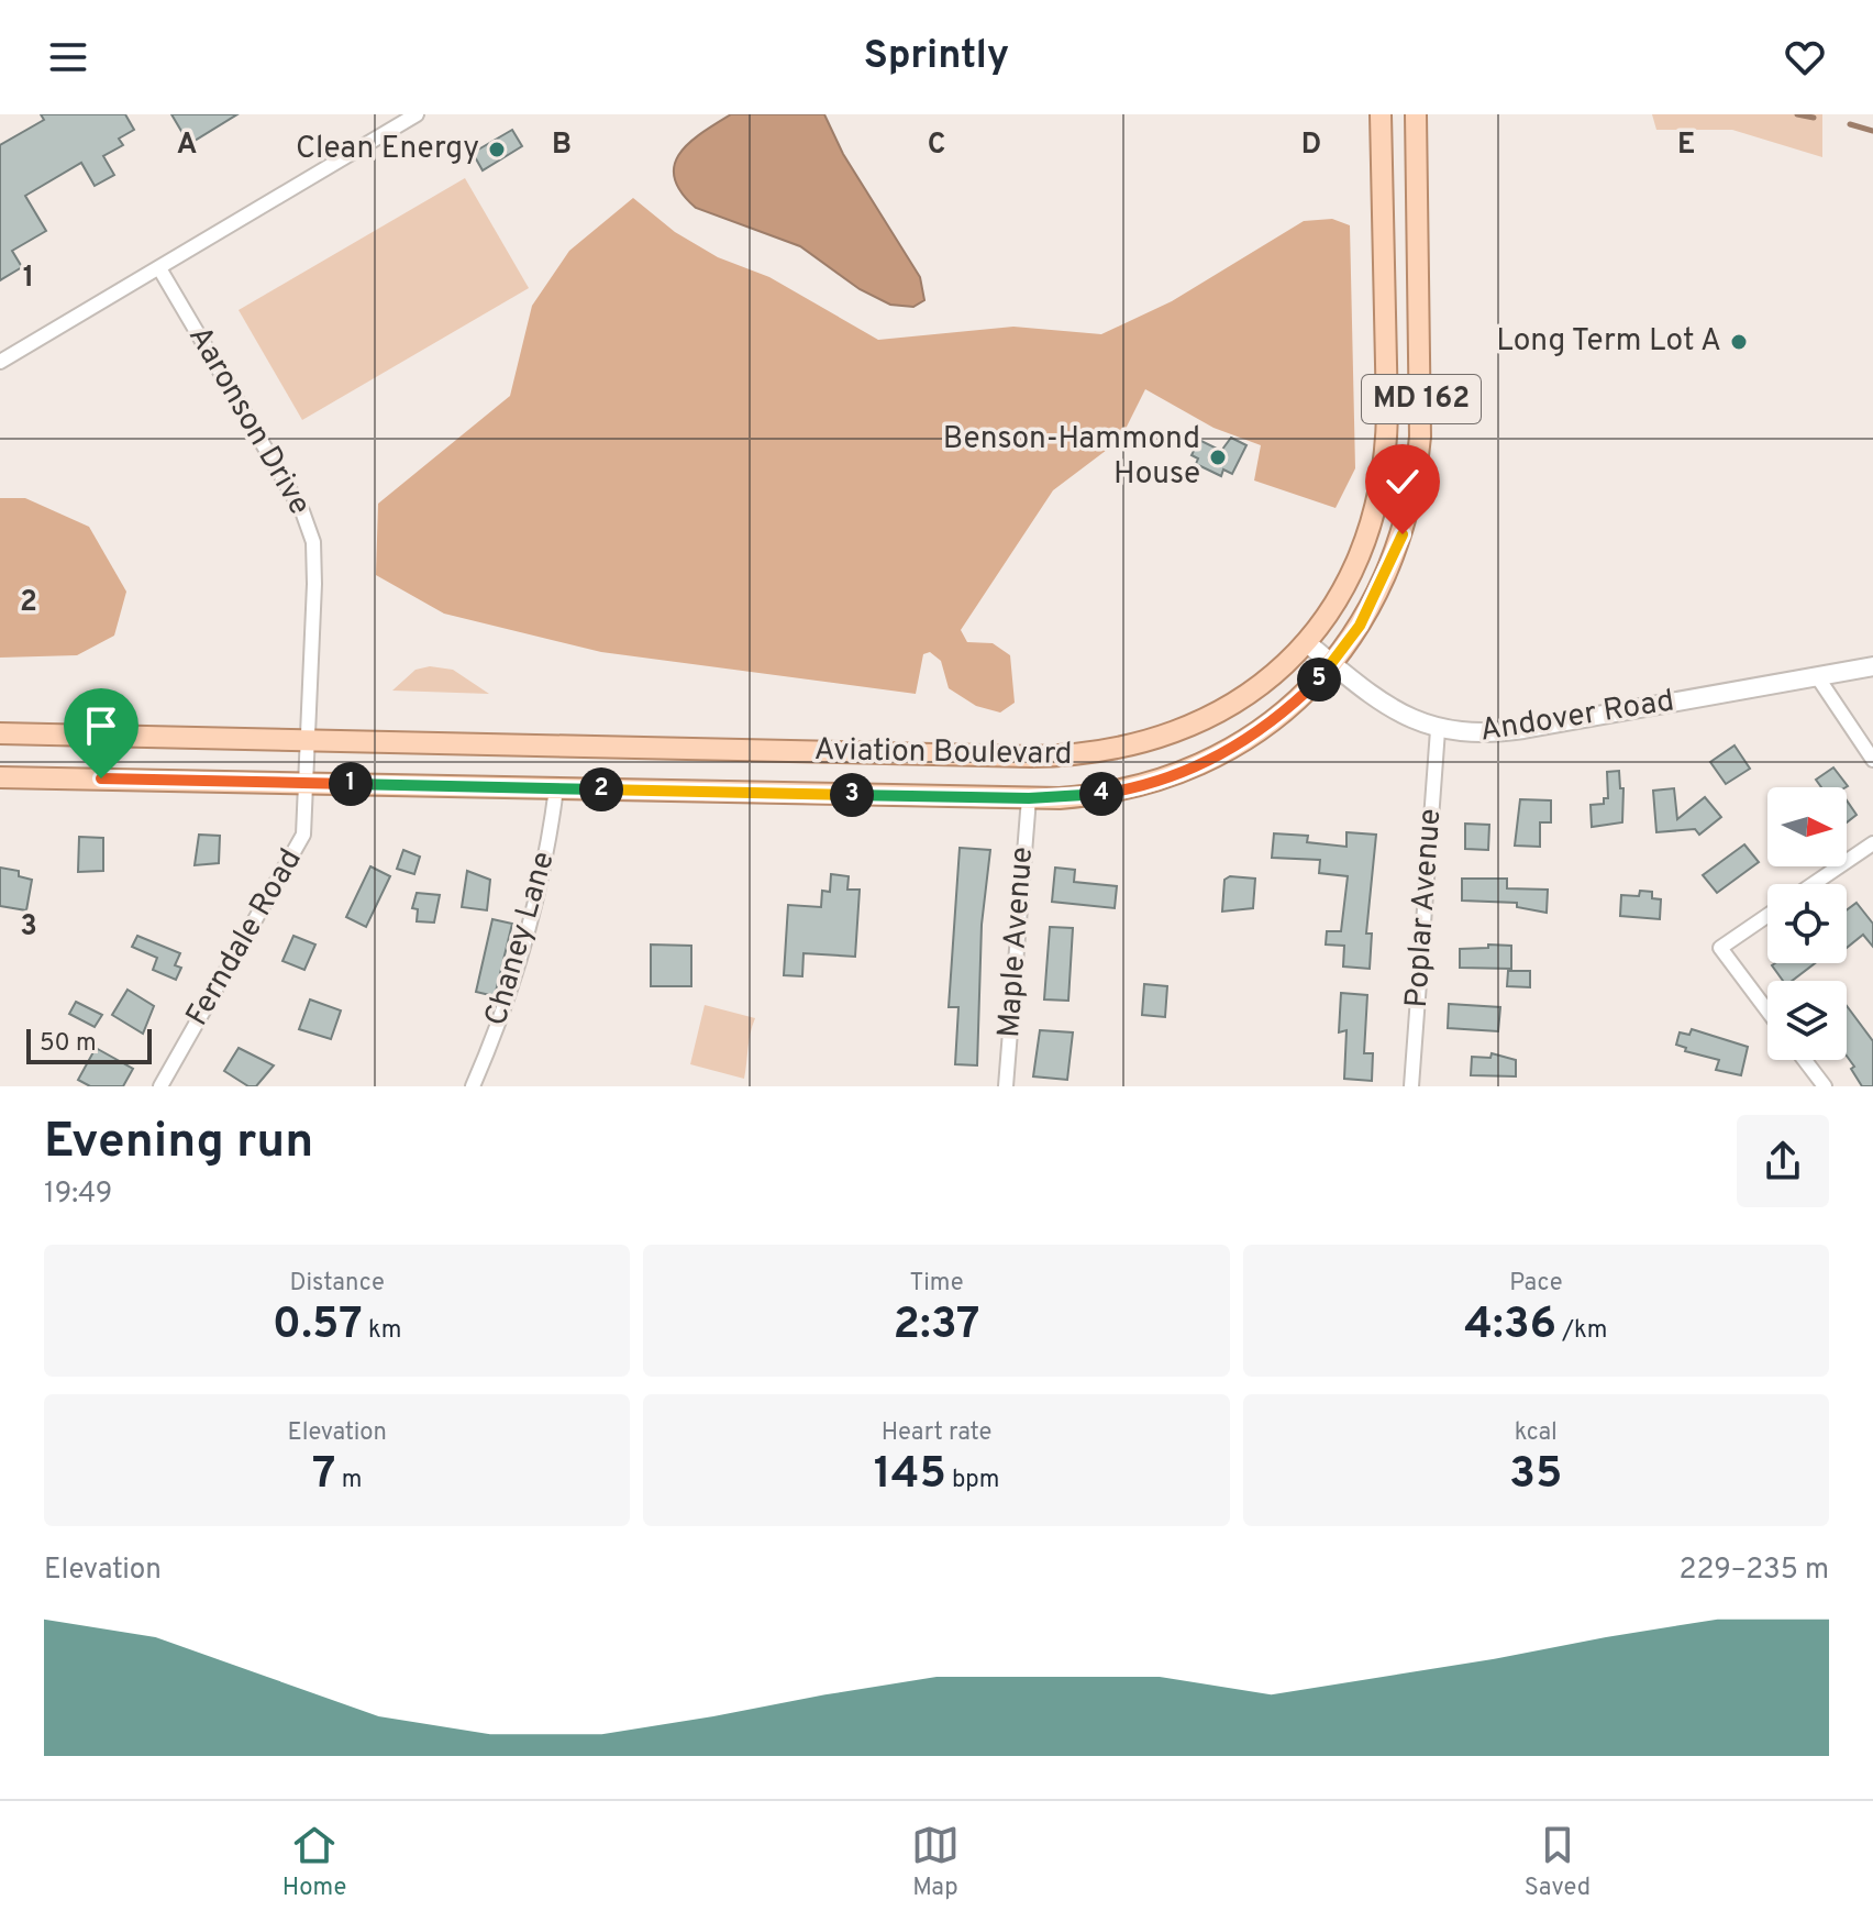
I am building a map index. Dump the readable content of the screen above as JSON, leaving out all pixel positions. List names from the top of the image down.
{
  "streets": {
    "main road": ["MD 162", "Andover Road", "Aviation Boulevard"],
    "street": [
      "Aaronson Drive",
      "Poplar Avenue",
      "Ferndale Road",
      "Chaney Lane",
      "Maple Avenue"
    ]
  },
  "crossings": [
    ["Aaronson Drive", "Aviation Boulevard"],
    ["Aaronson Drive", "Ferndale Road"],
    ["Andover Road", "Aviation Boulevard"],
    ["Andover Road", "Poplar Avenue"],
    ["Aviation Boulevard", "Ferndale Road"],
    ["Aviation Boulevard", "Chaney Lane"],
    ["Aviation Boulevard", "Maple Avenue"]
  ],
  "places": ["Clean Energy", "Long Term Lot A", "Benson-Hammond House"],
  "scale_bar": "50 m",
  "north": "right",
  "page": {
    "header": "Sprintly",
    "pins": [
      "5",
      "1",
      "2",
      "4",
      "3"
    ],
    "scale": "50 m",
    "heading": ["Evening run", "19:49"],
    "stats": [
      ["Distance", "0.57 km"],
      ["Time", "2:37"],
      ["Pace", "4:36 /km"],
      ["Elevation", "7 m"],
      ["Heart rate", "145 bpm"],
      ["kcal", "35"]
    ],
    "chart": ["Elevation", "229–235 m"],
    "tabs": ["Home", "Map", "Saved"]
  },
  "grid": {
    "columns": [
      "A",
      "B",
      "C",
      "D",
      "E"
    ],
    "rows": ["1", "2", "3"]
  }
}
